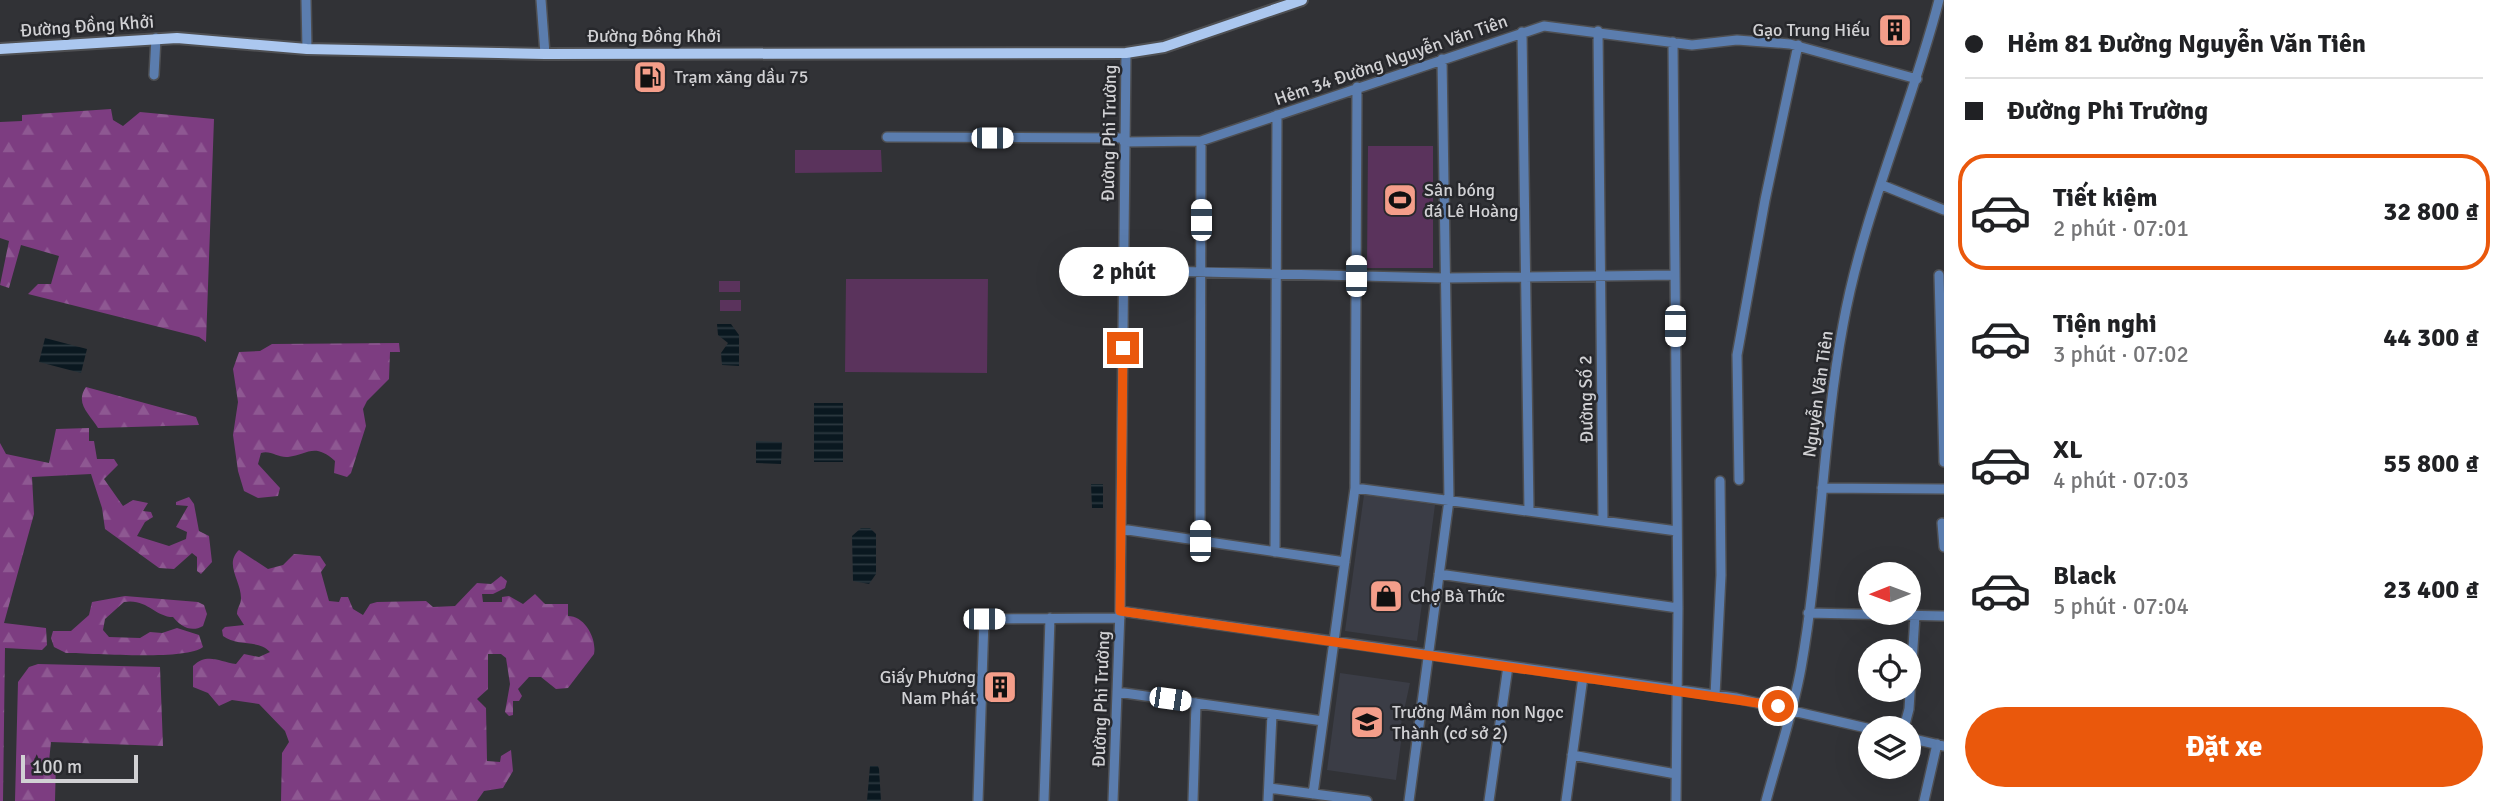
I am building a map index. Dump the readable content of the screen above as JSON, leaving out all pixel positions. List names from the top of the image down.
{
  "streets": {
    "main road": ["Đường Đồng Khởi"],
    "street": [
      "Hẻm 34 Đường Nguyễn Văn Tiên",
      "Đường Phi Trường",
      "Nguyễn Văn Tiên",
      "Đường Số 2"
    ]
  },
  "crossings": [
    ["Đường Đồng Khởi", "Đường Phi Trường"],
    ["Hẻm 34 Đường Nguyễn Văn Tiên", "Đường Phi Trường"],
    ["Hẻm 34 Đường Nguyễn Văn Tiên", "Nguyễn Văn Tiên"],
    ["Hẻm 34 Đường Nguyễn Văn Tiên", "Đường Số 2"]
  ],
  "places": {
    "building": ["Gạo Trung Hiếu", "Giấy Phương Nam Phát"],
    "fuel station": ["Trạm xăng dầu 75"],
    "sports": ["Sân bóng đá Lê Hoàng"],
    "shop": ["Chợ Bà Thức"],
    "school or university": ["Trường Mầm non Ngọc Thành (cơ sở 2)"]
  },
  "scale_bar": "100 m",
  "north": "left",
  "page": {
    "banner": ["Hẻm 81 Đường Nguyễn Văn Tiên", "Đường Phi Trường"],
    "list": [
      {
        "name": "Tiết kiệm",
        "note": "2 phút · 07:01",
        "value": "32 800 ₫"
      },
      {
        "name": "Tiện nghi",
        "note": "3 phút · 07:02",
        "value": "44 300 ₫"
      },
      {
        "name": "XL",
        "note": "4 phút · 07:03",
        "value": "55 800 ₫"
      },
      {
        "name": "Black",
        "note": "5 phút · 07:04",
        "value": "23 400 ₫"
      }
    ],
    "bubble": "2 phút",
    "buttons": "Đặt xe",
    "scale": "100 m"
  }
}
